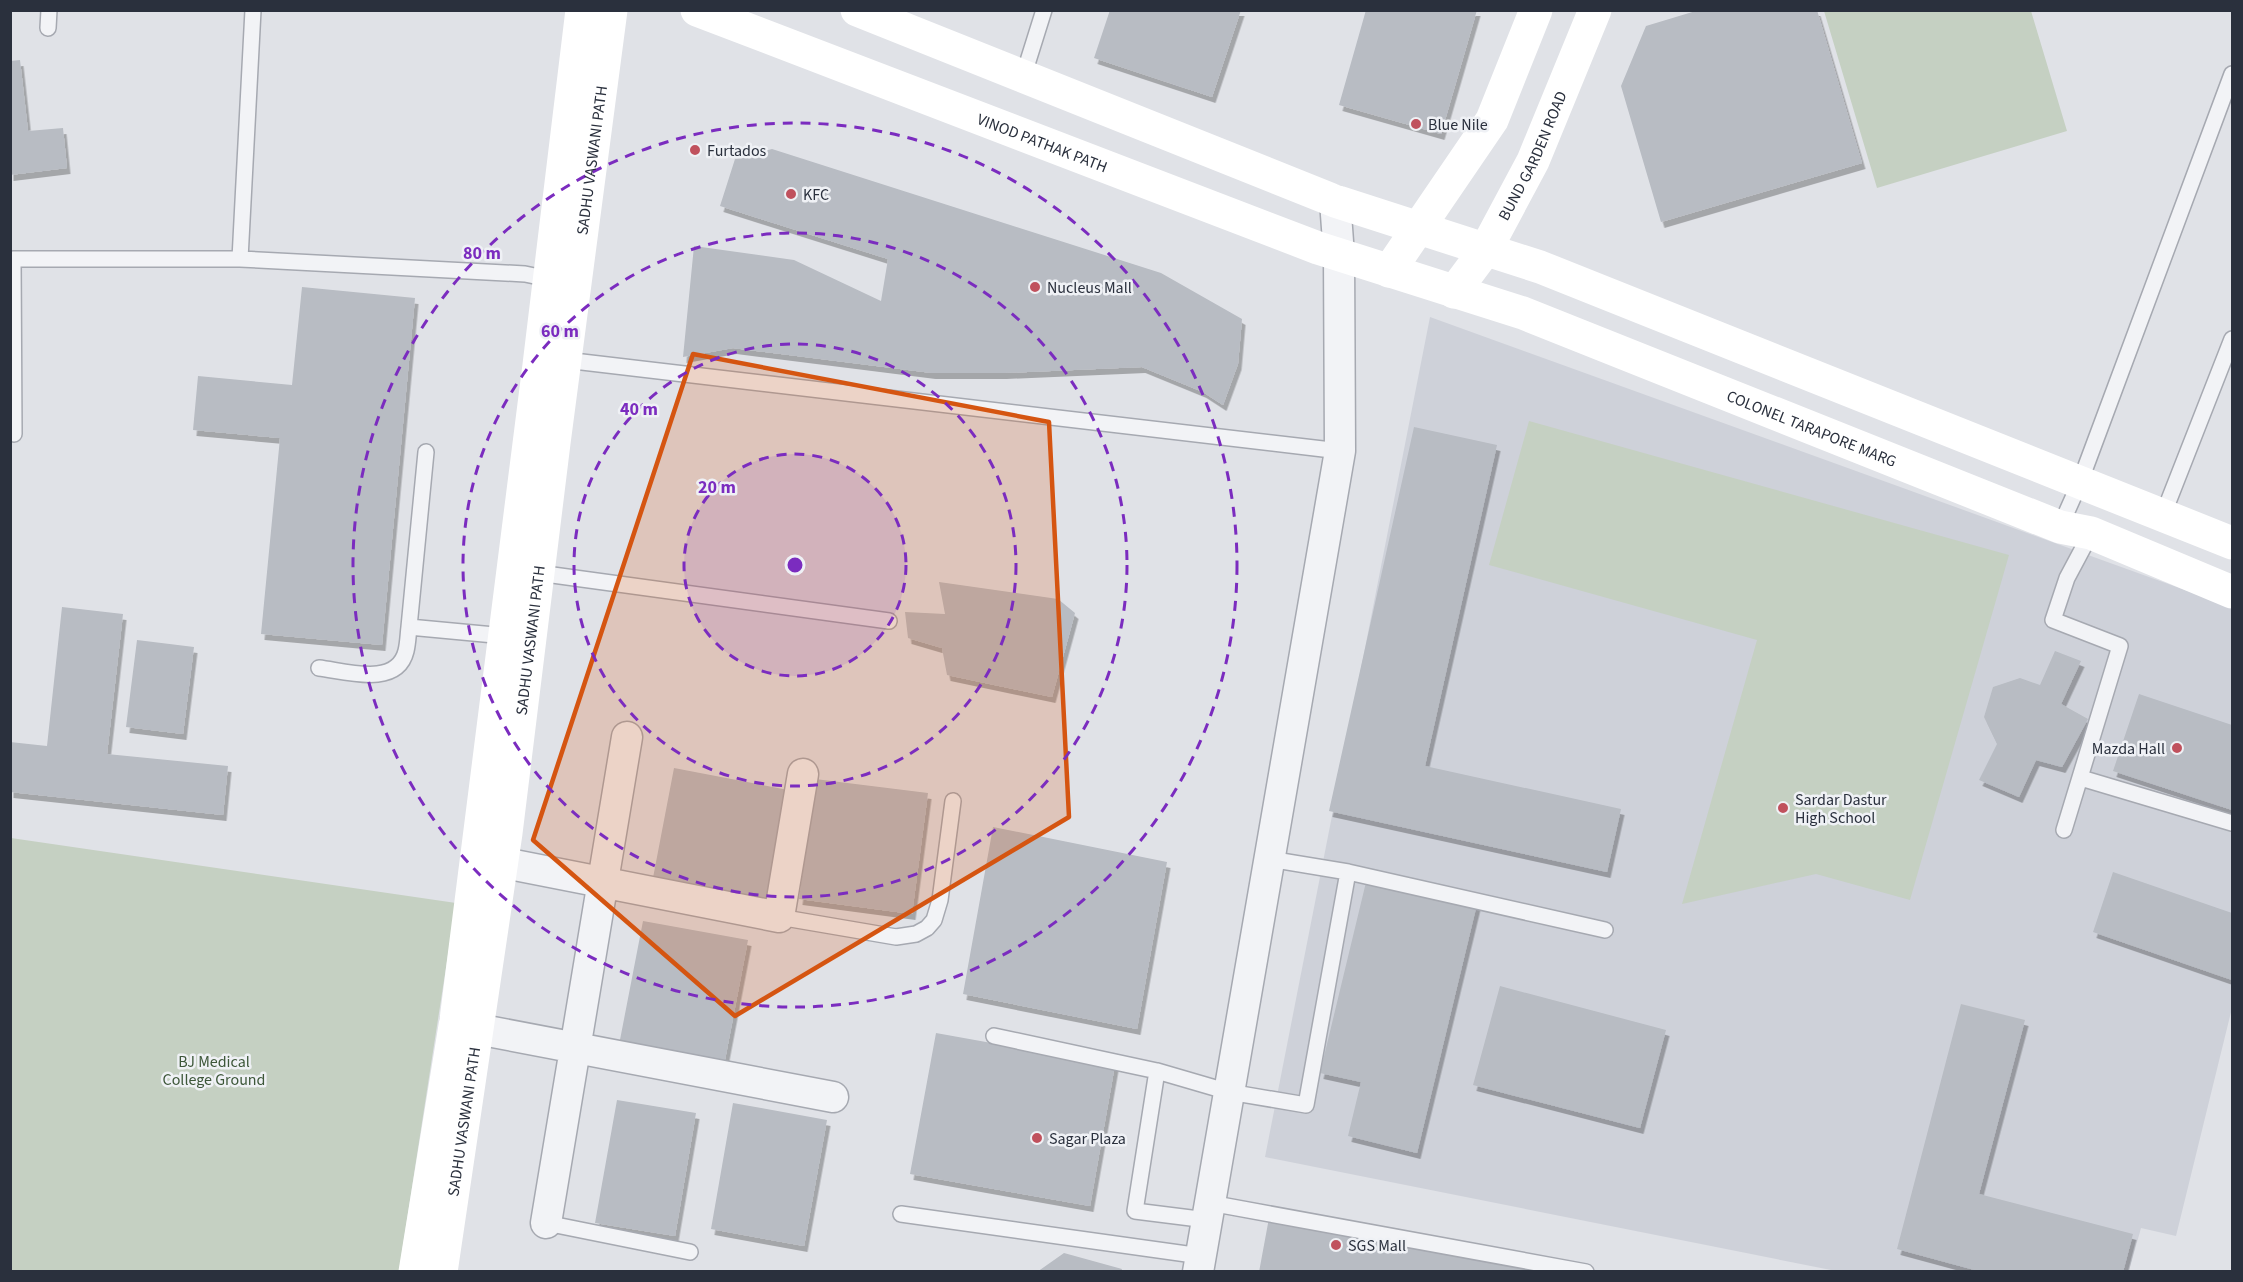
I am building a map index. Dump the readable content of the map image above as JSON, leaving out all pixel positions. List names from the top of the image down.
{
  "streets": {
    "main road": [
      "VINOD PATHAK PATH",
      "BUND GARDEN ROAD",
      "SADHU VASWANI PATH",
      "COLONEL TARAPORE MARG"
    ]
  },
  "crossings": [
    ["VINOD PATHAK PATH", "COLONEL TARAPORE MARG"],
    ["BUND GARDEN ROAD", "COLONEL TARAPORE MARG"]
  ],
  "parks": ["BJ Medical College Ground"],
  "places": [
    "Blue Nile",
    "Furtados",
    "KFC",
    "Nucleus Mall",
    "Mazda Hall",
    "Sardar Dastur High School",
    "Sagar Plaza",
    "SGS Mall"
  ],
  "rings": [
    "80 m",
    "60 m",
    "40 m",
    "20 m"
  ]
}
